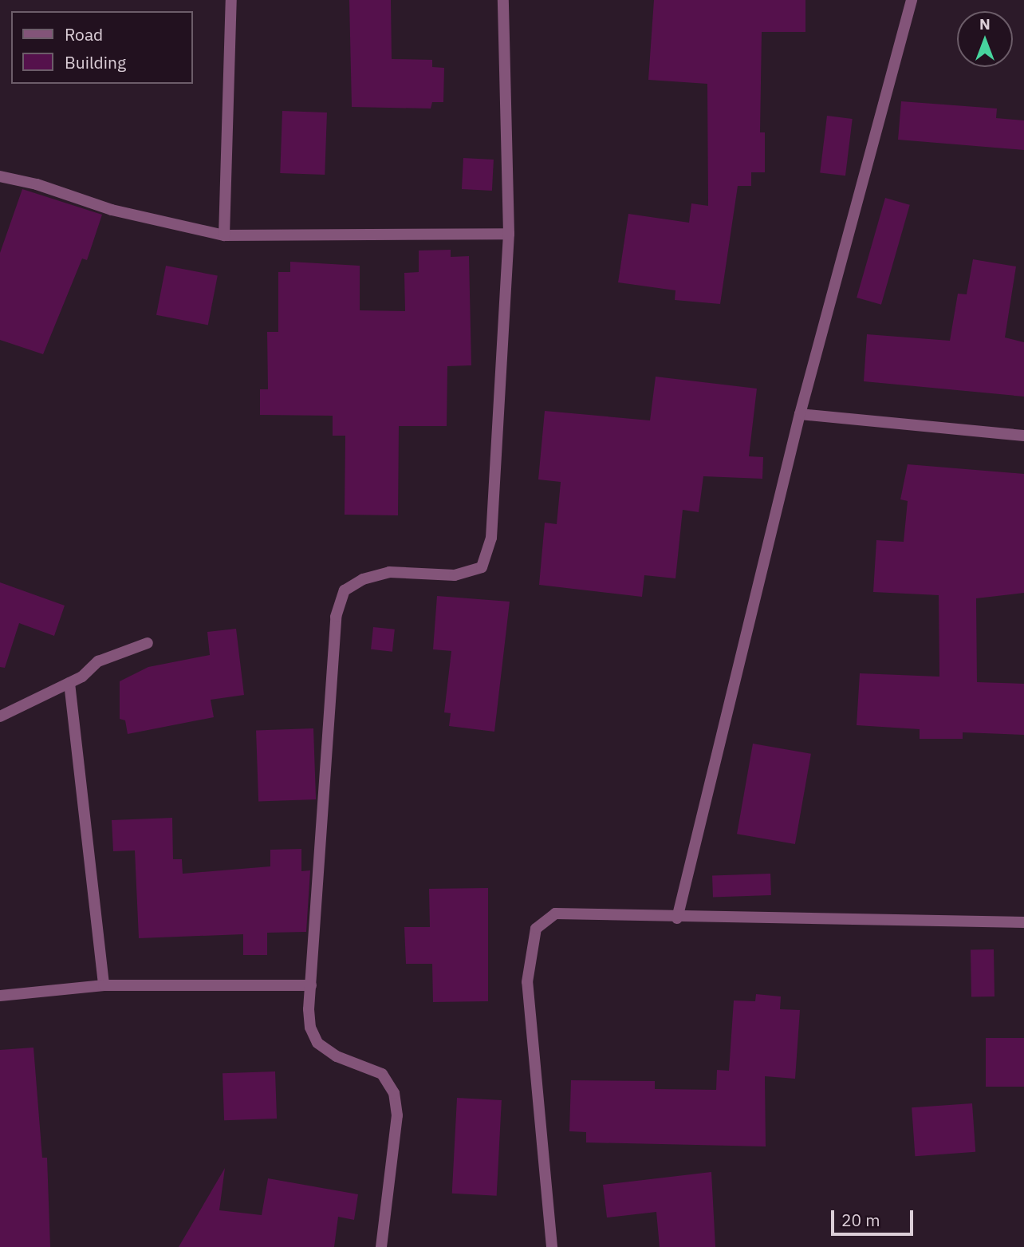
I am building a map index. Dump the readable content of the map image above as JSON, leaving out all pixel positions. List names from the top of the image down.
{
  "legend": ["Road", "Building"],
  "scale_bar": "20 m",
  "north": "top"
}
